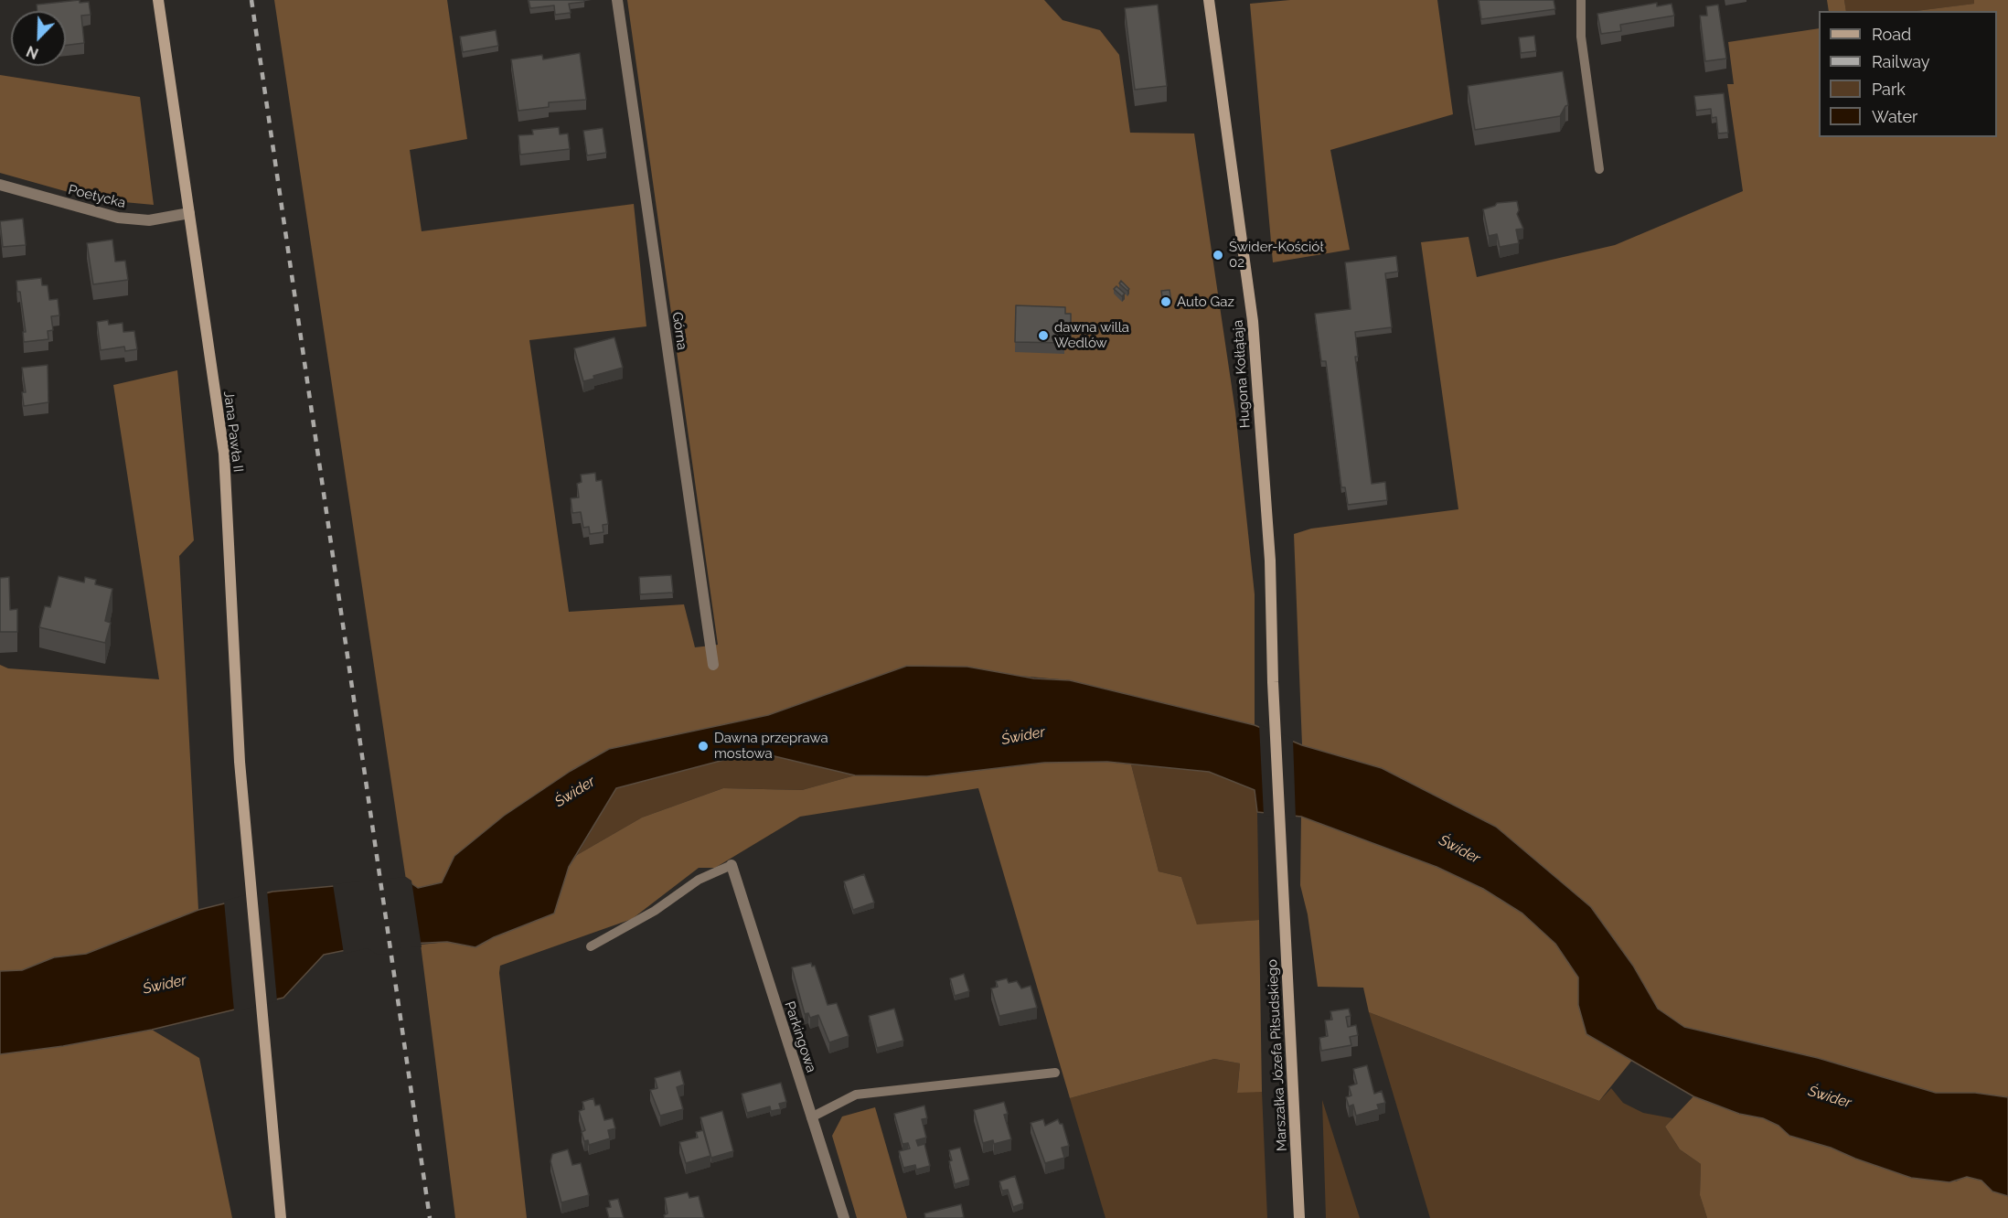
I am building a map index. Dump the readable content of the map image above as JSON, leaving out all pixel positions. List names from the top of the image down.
{
  "streets": {
    "main road": ["Hugona Kołłątaja", "Jana Pawła II", "Marszałka Józefa Piłsudskiego"],
    "street": ["Poetycka", "Górna", "Parkingowa"]
  },
  "crossings": [
    ["Poetycka", "Jana Pawła II"],
    ["Hugona Kołłątaja", "Marszałka Józefa Piłsudskiego"]
  ],
  "water": ["Świder"],
  "places": [
    "Świder-Kościół 02",
    "Auto Gaz",
    "dawna willa Wedlów",
    "Dawna przeprawa mostowa"
  ],
  "legend": [
    "Road",
    "Railway",
    "Park",
    "Water"
  ],
  "north": "bottom left"
}
